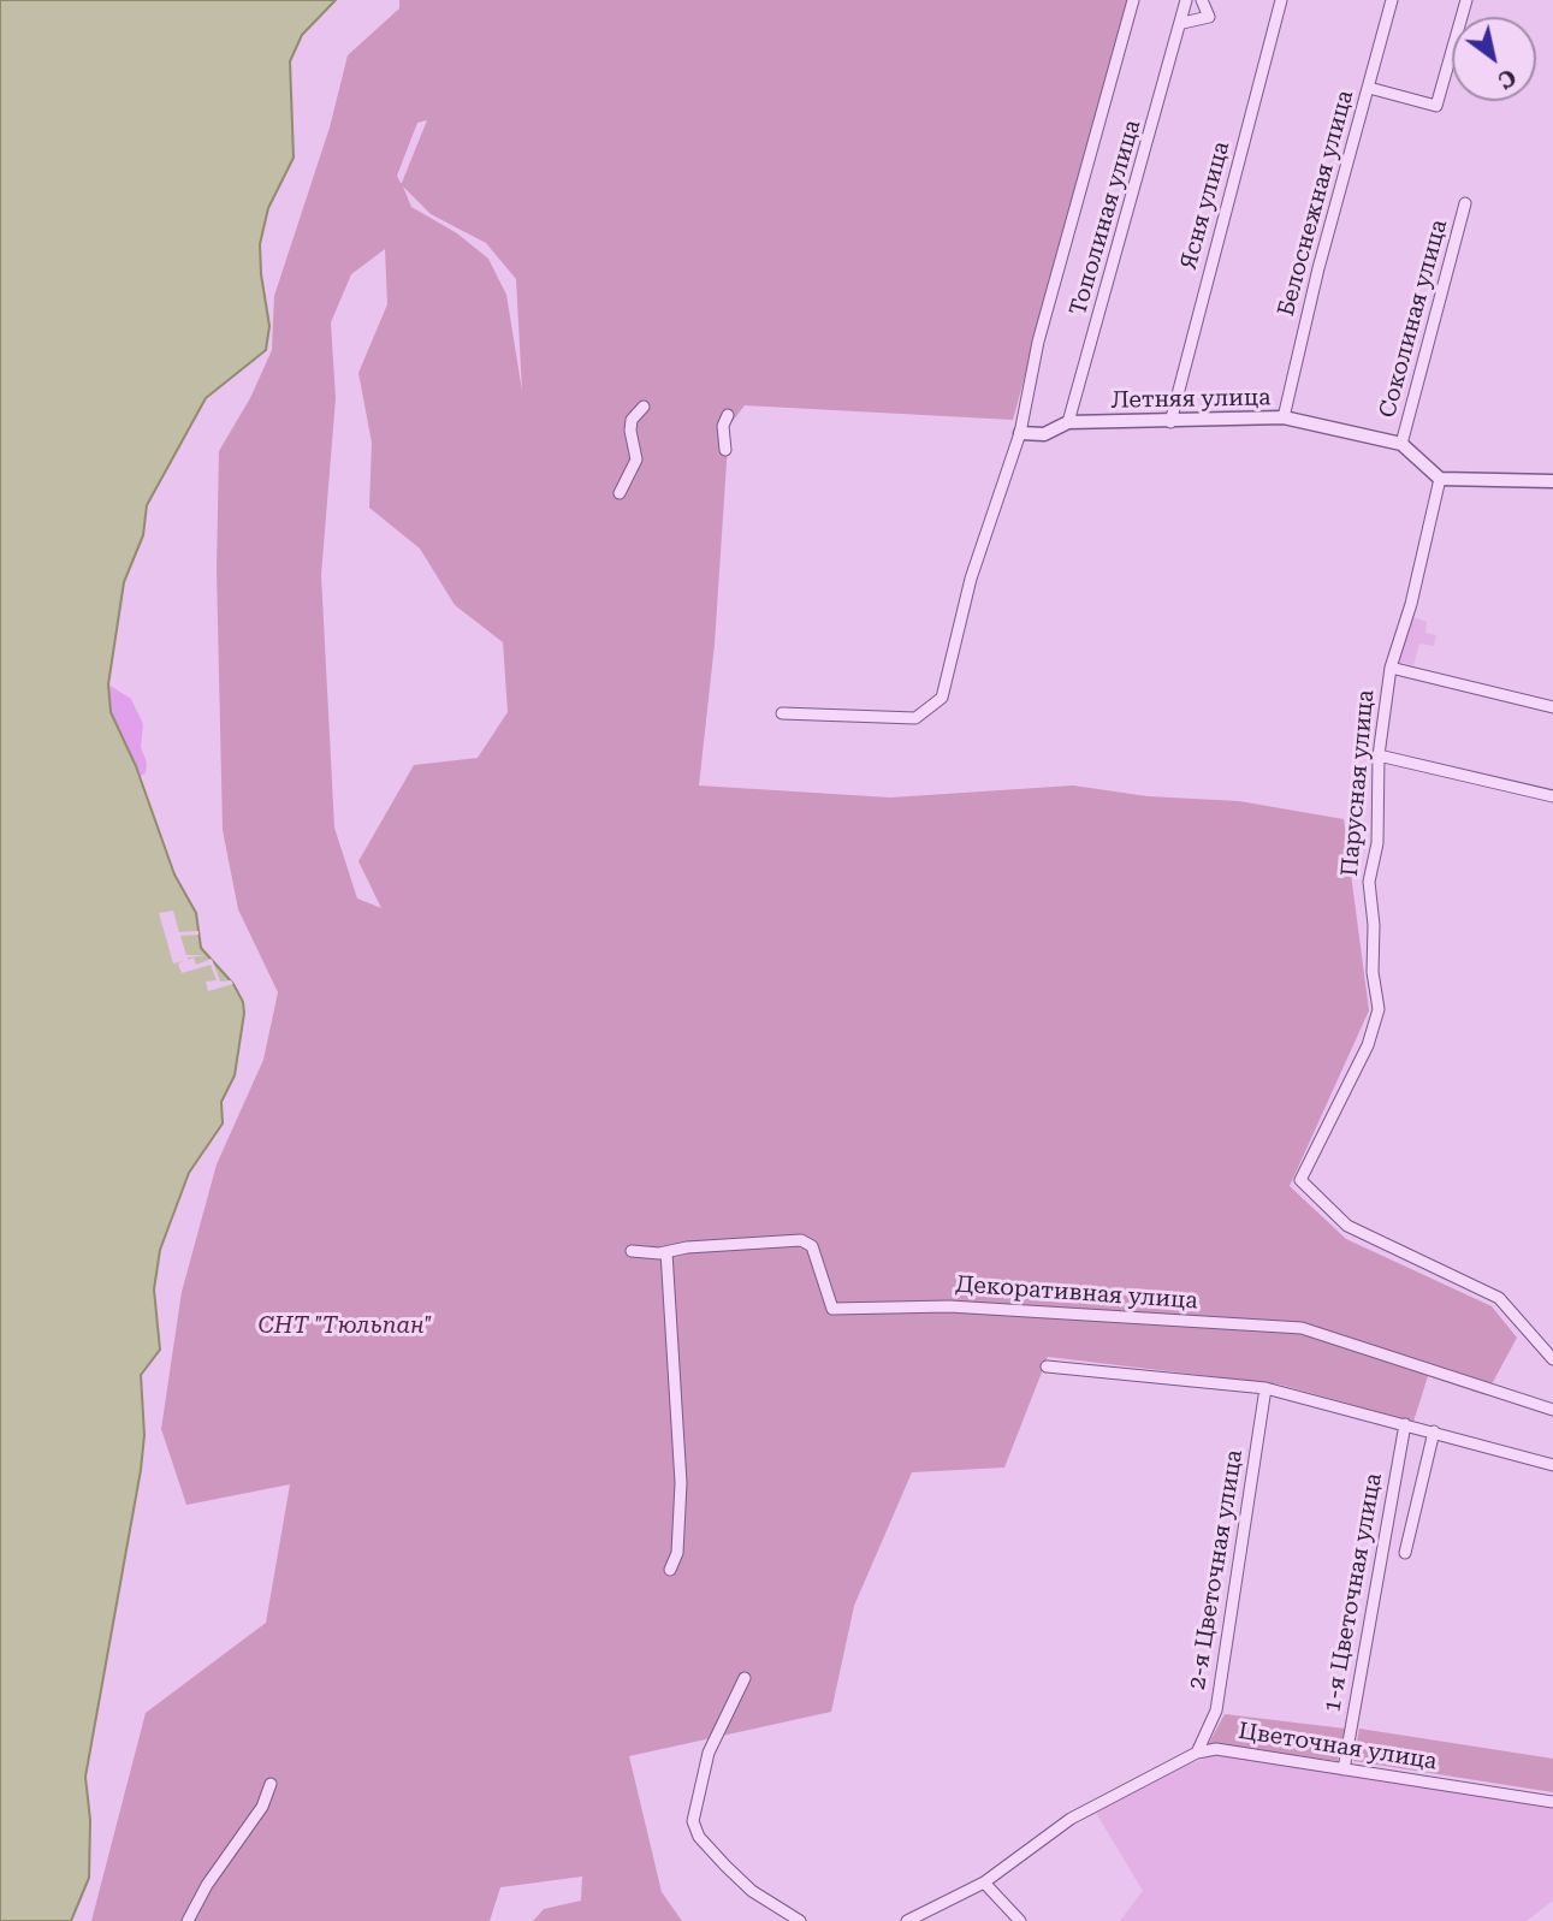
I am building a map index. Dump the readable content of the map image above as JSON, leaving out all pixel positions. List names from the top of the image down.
{
  "streets": {
    "street": [
      "Белоснежная улица",
      "Ясня улица",
      "Тополиная улица",
      "Соколиная улица",
      "Летняя улица",
      "Парусная улица",
      "Декоративная улица",
      "2-я Цветочная улица",
      "1-я Цветочная улица",
      "Цветочная улица"
    ]
  },
  "crossings": [
    ["Белоснежная улица", "Летняя улица"],
    ["Ясня улица", "Летняя улица"],
    ["Тополиная улица", "Летняя улица"],
    ["Соколиная улица", "Летняя улица"],
    ["2-я Цветочная улица", "Цветочная улица"],
    ["1-я Цветочная улица", "Цветочная улица"]
  ],
  "parks": ["СНТ \"Тюльпан\""],
  "north": "bottom right"
}
